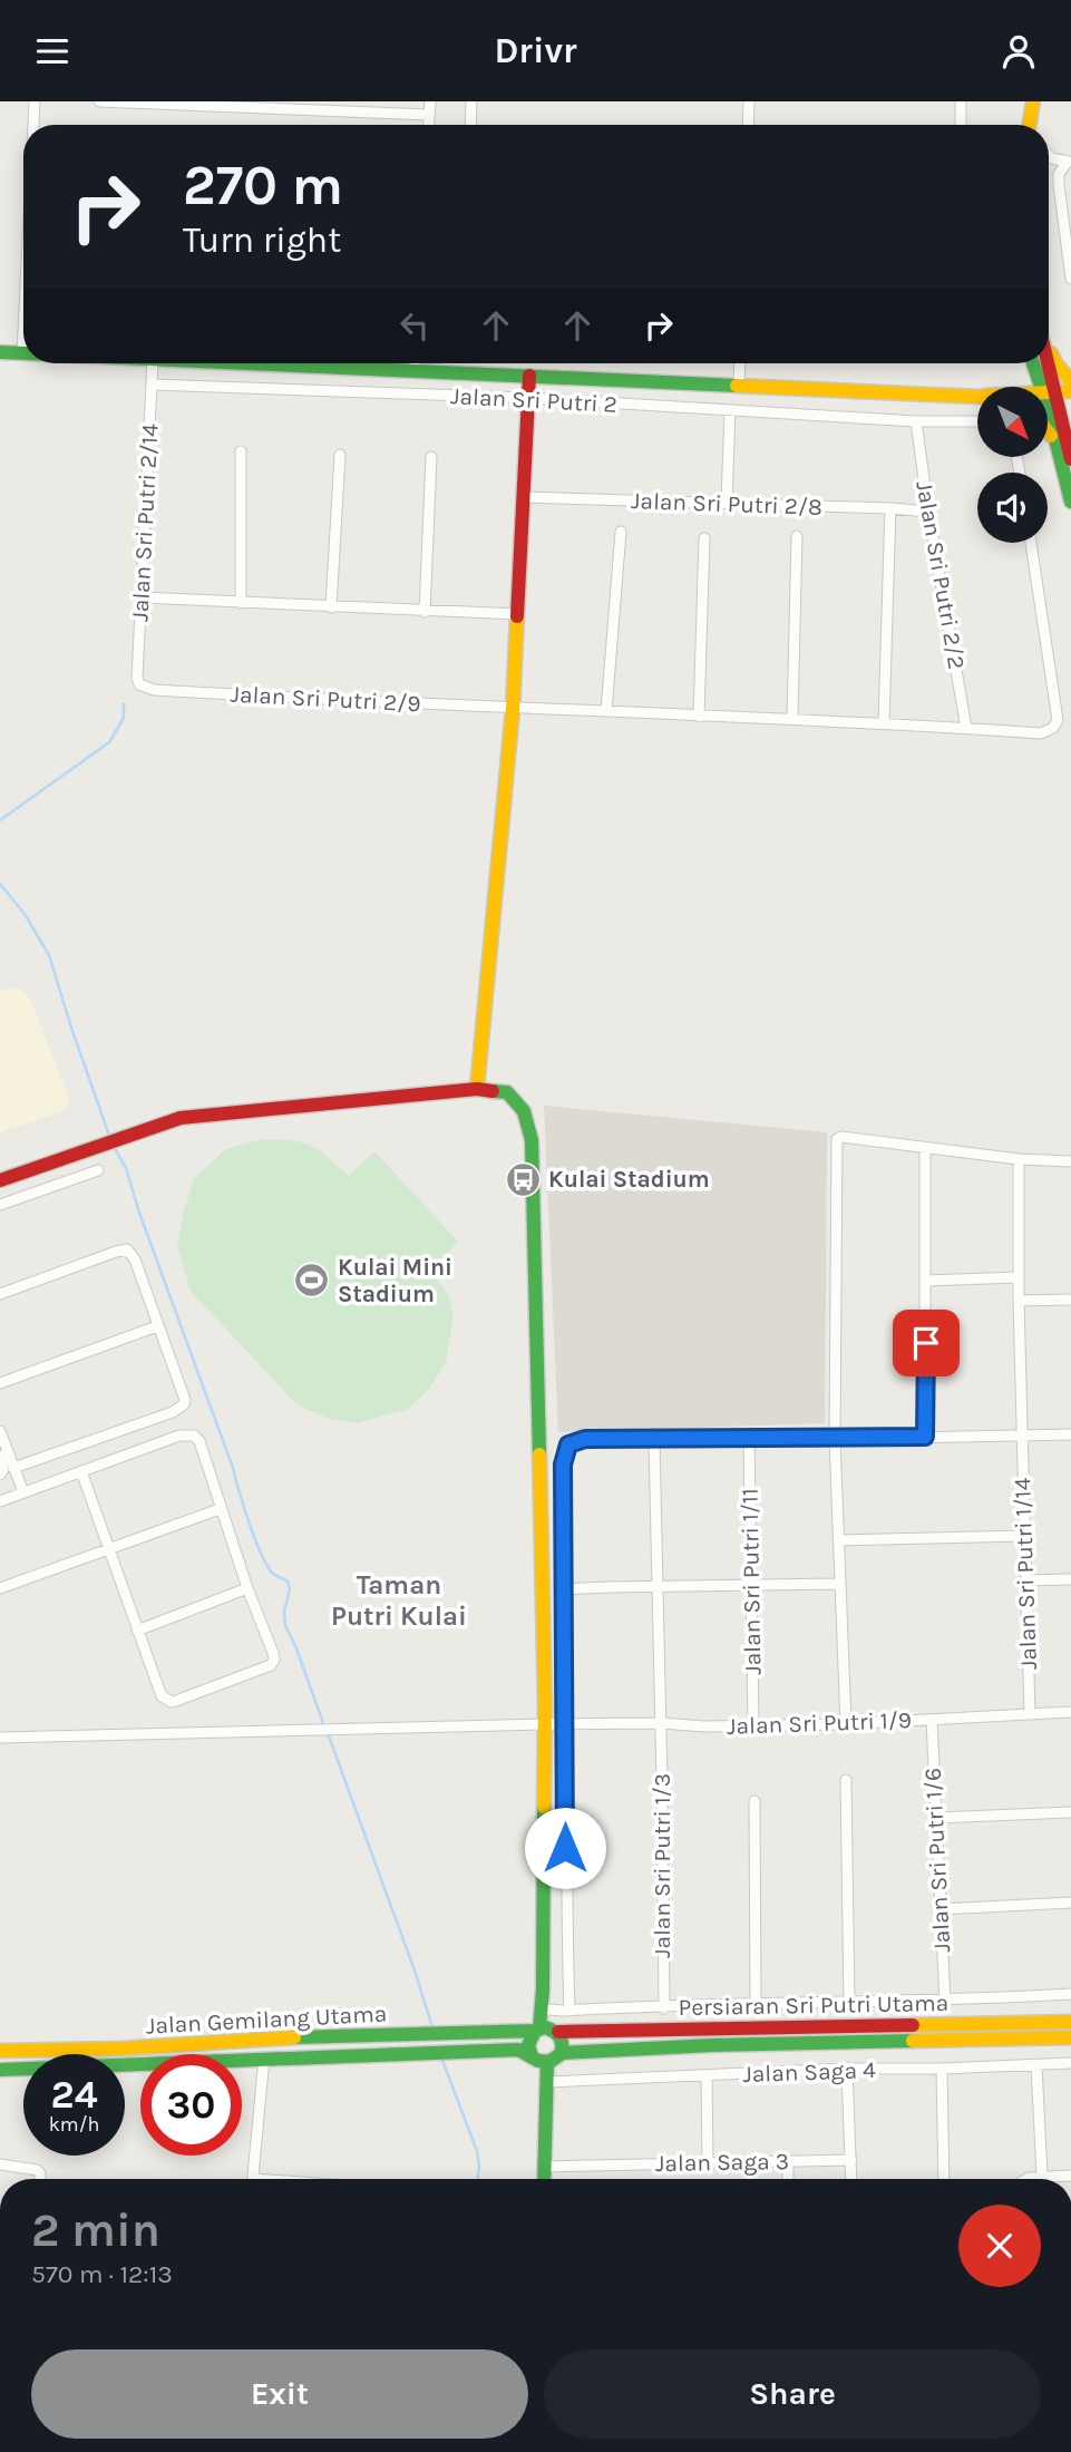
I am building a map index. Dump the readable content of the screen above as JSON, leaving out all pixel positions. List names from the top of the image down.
{
  "streets": {
    "main road": ["Persiaran Sri Putri Utama", "Jalan Gemilang Utama"],
    "street": [
      "Jalan Sri Putri 2",
      "Jalan Sri Putri 2/8",
      "Jalan Sri Putri 2/14",
      "Jalan Sri Putri 2/2",
      "Jalan Sri Putri 2/9",
      "Jalan Sri Putri 1/14",
      "Jalan Sri Putri 1/11",
      "Jalan Sri Putri 1/9",
      "Jalan Sri Putri 1/6",
      "Jalan Sri Putri 1/3",
      "Jalan Saga 4",
      "Jalan Saga 3"
    ]
  },
  "crossings": [
    ["Jalan Sri Putri 2", "Jalan Sri Putri 2/14"],
    ["Jalan Sri Putri 2", "Jalan Sri Putri 2/2"],
    ["Jalan Sri Putri 2/8", "Jalan Sri Putri 2/2"],
    ["Jalan Sri Putri 2/14", "Jalan Sri Putri 2/9"],
    ["Jalan Sri Putri 2/2", "Jalan Sri Putri 2/9"],
    ["Jalan Sri Putri 1/14", "Jalan Sri Putri 1/9"],
    ["Jalan Sri Putri 1/11", "Jalan Sri Putri 1/9"],
    ["Jalan Sri Putri 1/9", "Jalan Sri Putri 1/6"],
    ["Jalan Sri Putri 1/9", "Jalan Sri Putri 1/3"],
    ["Persiaran Sri Putri Utama", "Jalan Gemilang Utama"]
  ],
  "districts": ["Taman Putri Kulai"],
  "places": {
    "bus stop": ["Kulai Stadium"],
    "sports": ["Kulai Mini Stadium"]
  },
  "north": "bottom right",
  "page": {
    "header": "Drivr",
    "turn": ["270 m", "Turn right"],
    "speed": "24 km/h",
    "limit": "30",
    "heading": ["2 min", "570 m · 12:13"],
    "buttons": ["Exit", "Share"]
  }
}
